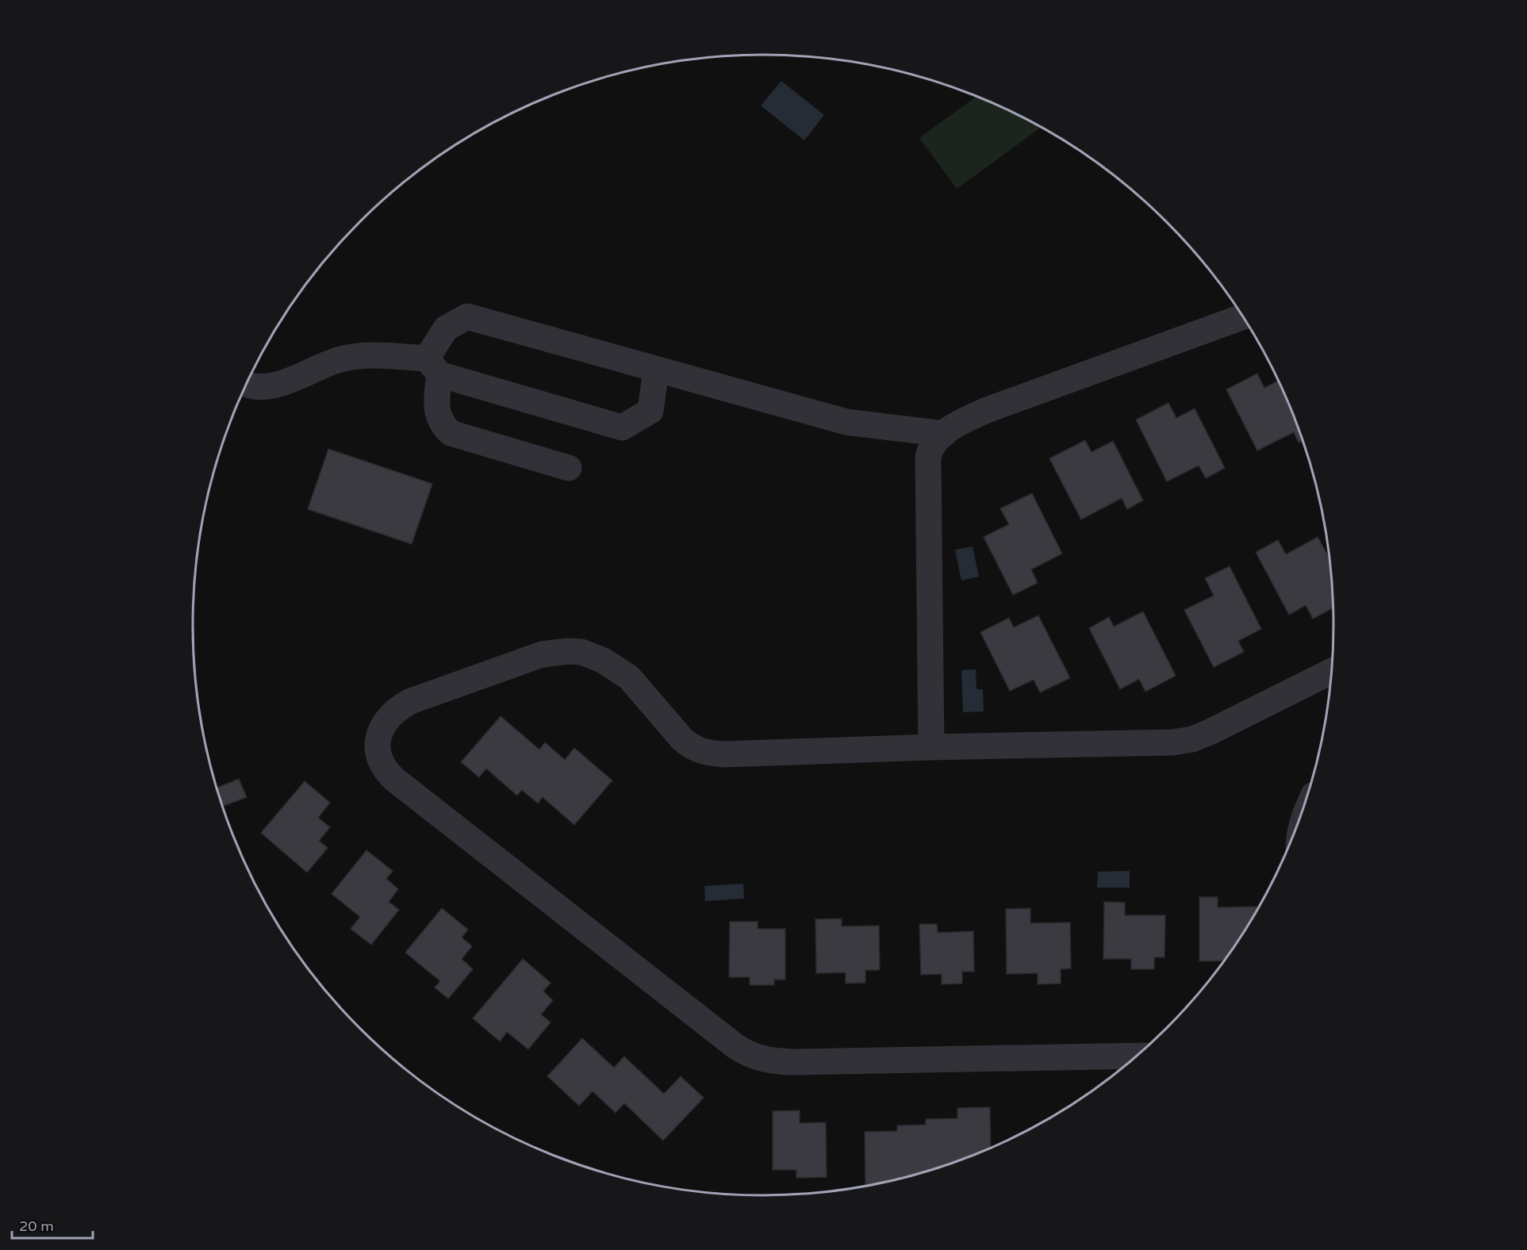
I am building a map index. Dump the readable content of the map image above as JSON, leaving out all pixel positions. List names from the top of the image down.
{
  "scale_bar": "20 m"
}
